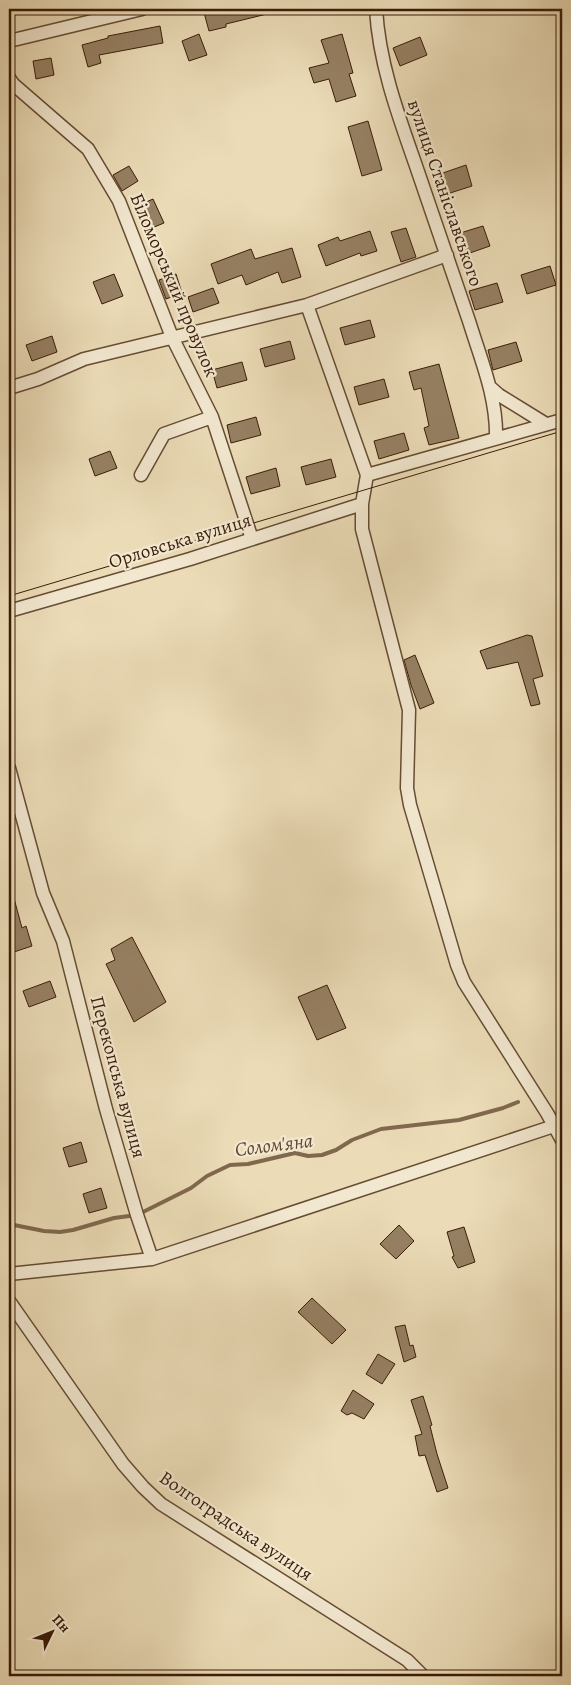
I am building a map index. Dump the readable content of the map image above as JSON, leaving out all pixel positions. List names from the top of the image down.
{
  "streets": {
    "street": [
      "вулиця Станіславського",
      "Біломорський провулок",
      "Орловська вулиця",
      "Перекопська вулиця",
      "Волгоградська вулиця"
    ]
  },
  "crossings": [
    ["Біломорський провулок", "Орловська вулиця"]
  ],
  "water": ["Солом'яна"],
  "north": "top right"
}
